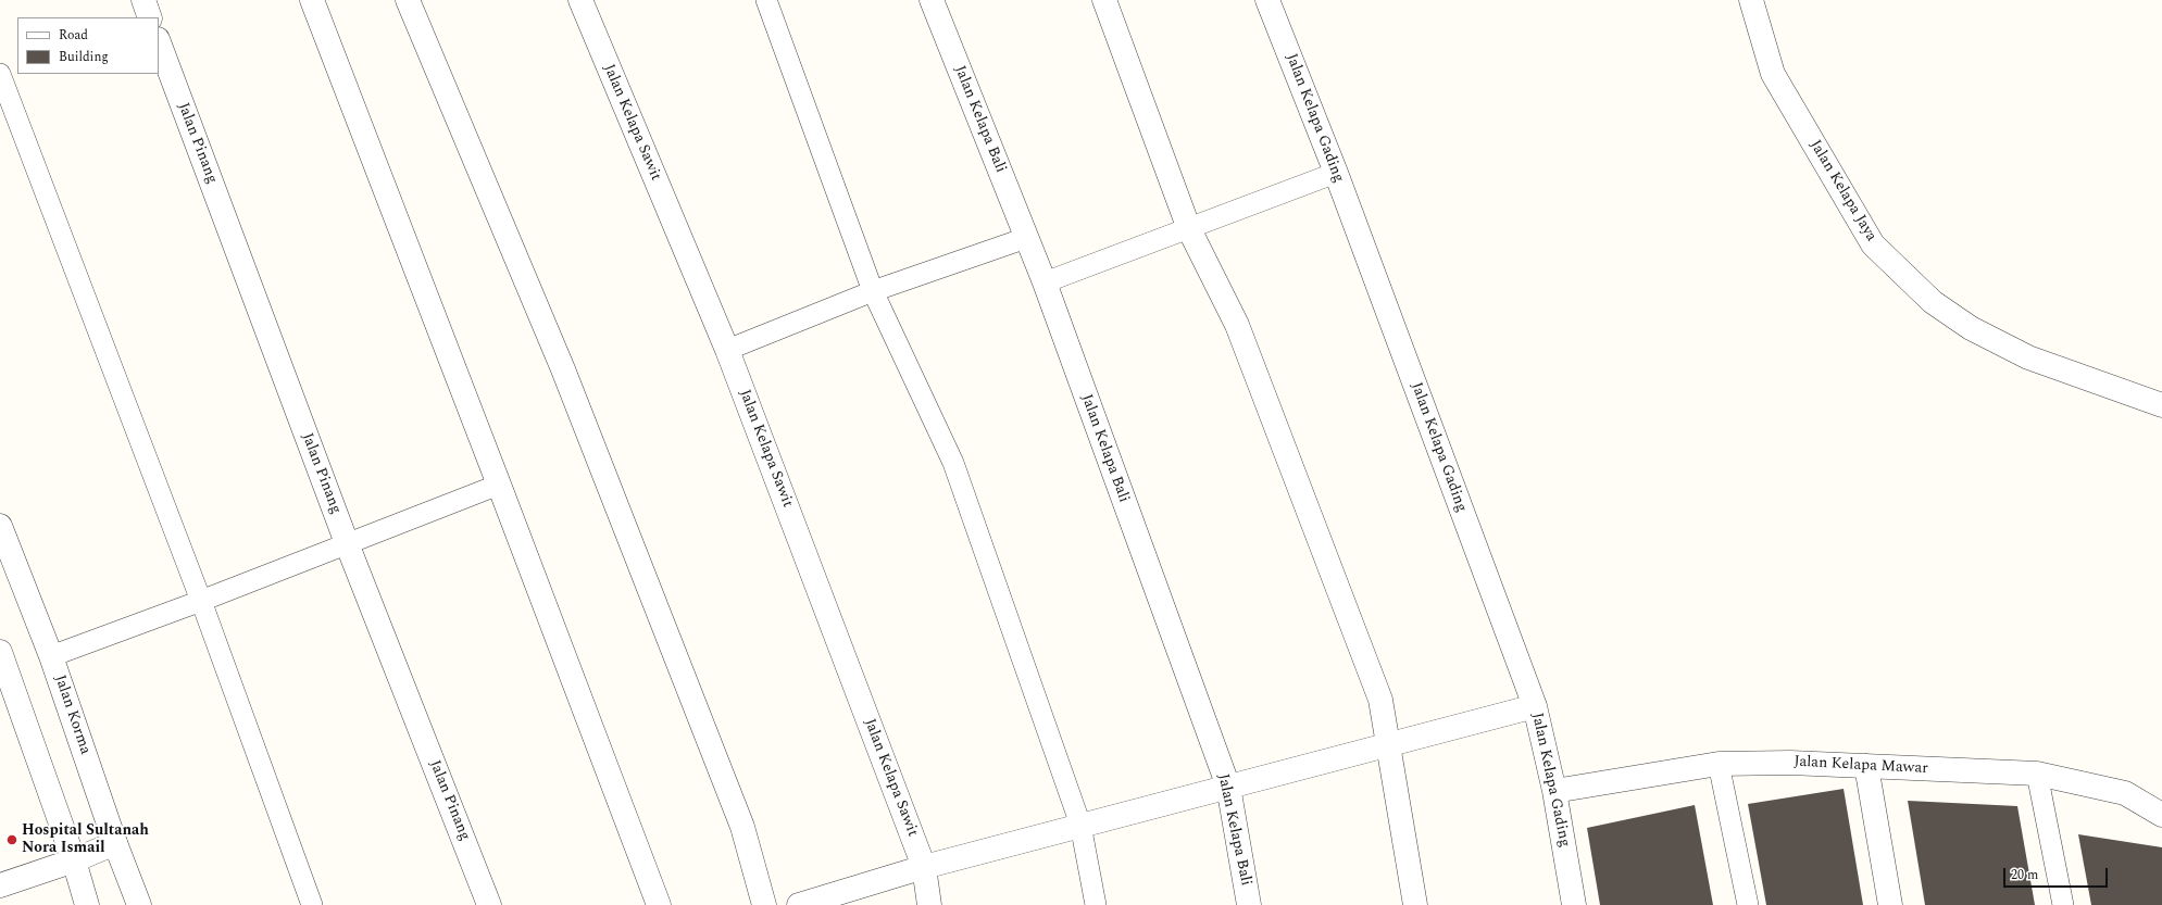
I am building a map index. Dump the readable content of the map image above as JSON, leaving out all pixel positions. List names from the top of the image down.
{
  "streets": {
    "street": [
      "Jalan Kelapa Gading",
      "Jalan Kelapa Bali",
      "Jalan Kelapa Sawit",
      "Jalan Pinang",
      "Jalan Kelapa Jaya",
      "Jalan Korma",
      "Jalan Kelapa Mawar"
    ]
  },
  "crossings": [
    ["Jalan Kelapa Gading", "Jalan Kelapa Mawar"]
  ],
  "places": ["Hospital Sultanah Nora Ismail"],
  "legend": ["Road", "Building"],
  "scale_bar": "20 m"
}
